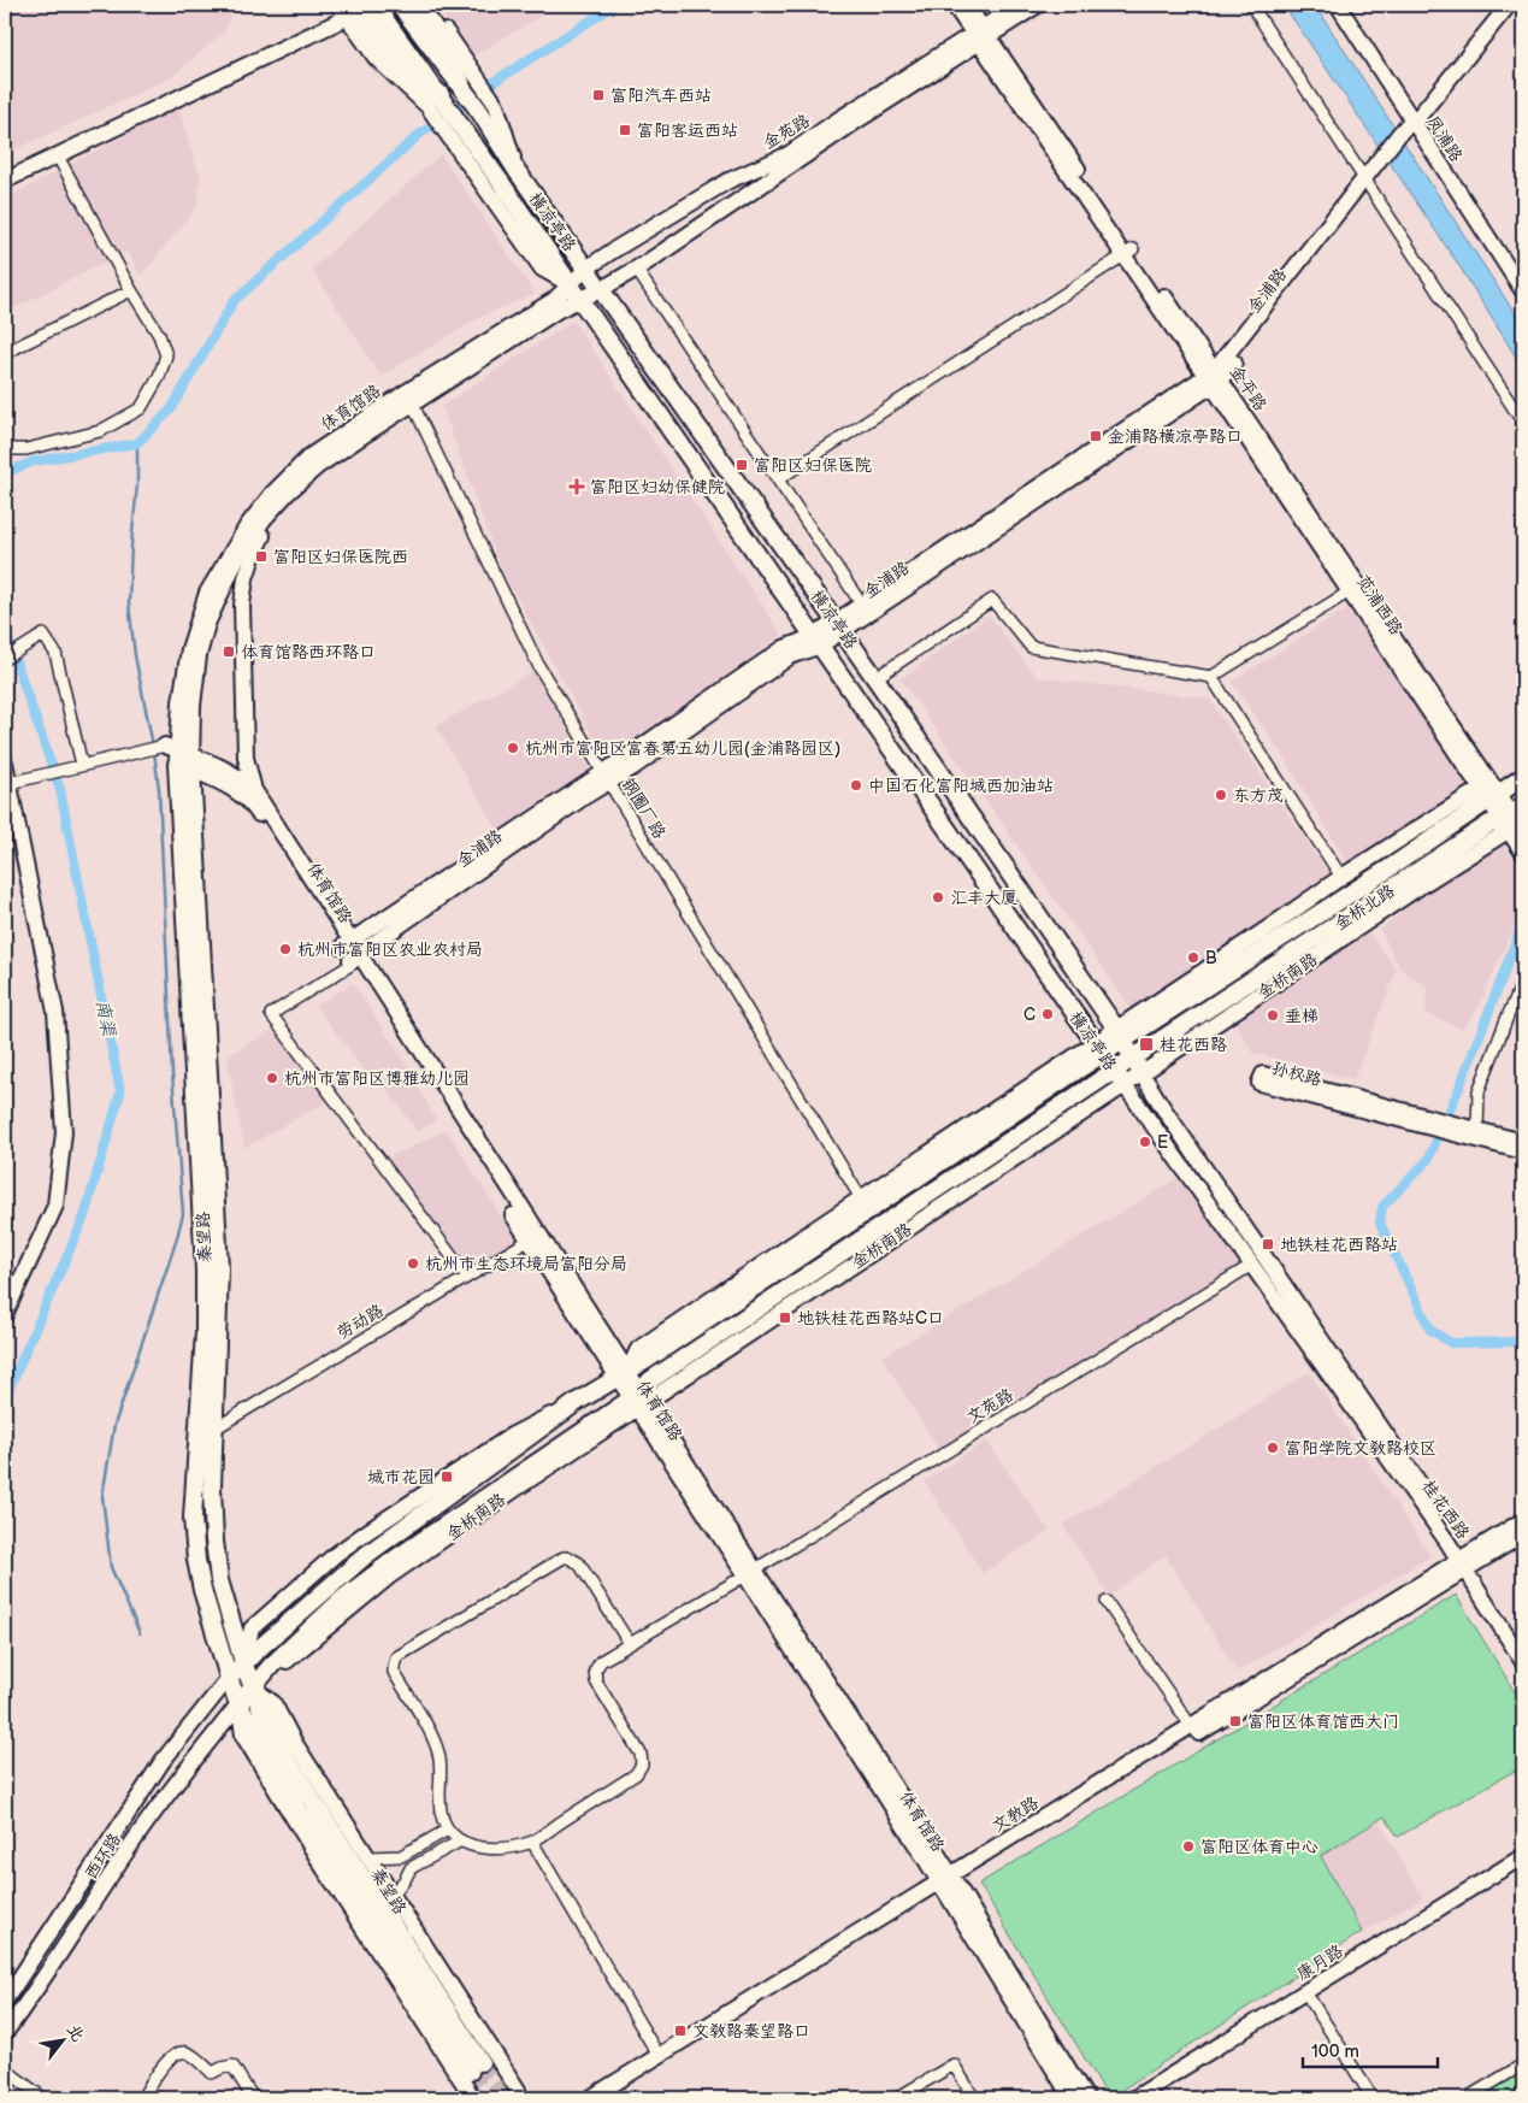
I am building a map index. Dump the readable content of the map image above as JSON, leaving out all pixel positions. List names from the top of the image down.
{
  "streets": {
    "main road": [
      "金苑路",
      "凤浦路",
      "横凉亭路",
      "金浦路",
      "金平路",
      "体育馆路",
      "苋浦西路",
      "金桥北路",
      "金桥南路",
      "孙权路",
      "秦望路",
      "桂花西路",
      "文教路",
      "西环路",
      "康月路"
    ],
    "street": ["钢圈厂路", "劳动路", "文苑路"]
  },
  "crossings": [
    ["金苑路", "横凉亭路"],
    ["金苑路", "金平路"],
    ["金苑路", "体育馆路"],
    ["凤浦路", "金浦路"],
    ["横凉亭路", "金浦路"],
    ["横凉亭路", "体育馆路"],
    ["横凉亭路", "金桥北路"],
    ["横凉亭路", "金桥南路"],
    ["横凉亭路", "桂花西路"],
    ["金浦路", "金平路"],
    ["金浦路", "体育馆路"],
    ["金浦路", "苋浦西路"],
    ["金浦路", "钢圈厂路"],
    ["金平路", "体育馆路"],
    ["金平路", "苋浦西路"],
    ["金平路", "金桥北路"],
    ["体育馆路", "钢圈厂路"],
    ["体育馆路", "金桥南路"],
    ["体育馆路", "秦望路"],
    ["体育馆路", "劳动路"],
    ["体育馆路", "文苑路"],
    ["体育馆路", "文教路"],
    ["苋浦西路", "金桥北路"],
    ["苋浦西路", "金桥南路"],
    ["钢圈厂路", "金桥南路"],
    ["金桥北路", "金桥南路"],
    ["金桥北路", "桂花西路"],
    ["金桥南路", "秦望路"],
    ["金桥南路", "桂花西路"],
    ["金桥南路", "西环路"],
    ["秦望路", "劳动路"],
    ["秦望路", "西环路"],
    ["文苑路", "桂花西路"],
    ["桂花西路", "文教路"]
  ],
  "water": ["南渠"],
  "places": {
    "transit": [
      "富阳汽车西站",
      "富阳客运西站",
      "金浦路横凉亭路口",
      "富阳区妇保医院",
      "富阳区妇保医院西",
      "体育馆路西环路口",
      "桂花西路",
      "地铁桂花西路站",
      "地铁桂花西路站C口",
      "城市花园",
      "富阳区体育馆西大门",
      "文教路秦望路口"
    ],
    "health": ["富阳区妇幼保健院"],
    "other": [
      "杭州市富阳区富春第五幼儿园(金浦路园区)",
      "中国石化富阳城西加油站",
      "东方茂",
      "汇丰大厦",
      "杭州市富阳区农业农村局",
      "B",
      "C",
      "垂梯",
      "杭州市富阳区博雅幼儿园",
      "E",
      "杭州市生态环境局富阳分局",
      "富阳学院文教路校区",
      "富阳区体育中心"
    ]
  },
  "scale_bar": "100 m",
  "north": "top right"
}
